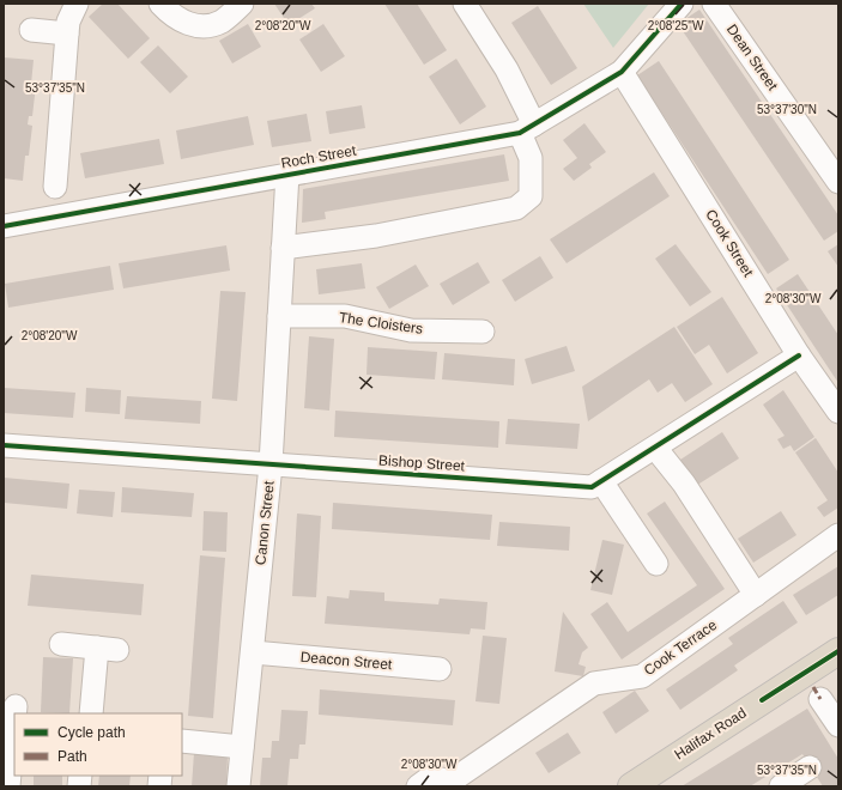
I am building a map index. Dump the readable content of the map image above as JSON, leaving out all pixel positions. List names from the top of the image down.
{
  "streets": {
    "highway": ["Halifax Road"],
    "street": [
      "Dean Street",
      "Roch Street",
      "Cook Street",
      "The Cloisters",
      "Bishop Street",
      "Canon Street",
      "Cook Terrace",
      "Deacon Street"
    ]
  },
  "crossings": [
    ["Roch Street", "Cook Street"],
    ["Roch Street", "Canon Street"],
    ["Cook Street", "Bishop Street"],
    ["The Cloisters", "Canon Street"],
    ["Bishop Street", "Canon Street"],
    ["Canon Street", "Deacon Street"]
  ],
  "legend": ["Cycle path", "Path"],
  "coordinates": [
    "2°08'20\"W",
    "2°08'25\"W",
    "53°37'35\"N",
    "53°37'30\"N",
    "2°08'30\"W"
  ]
}
